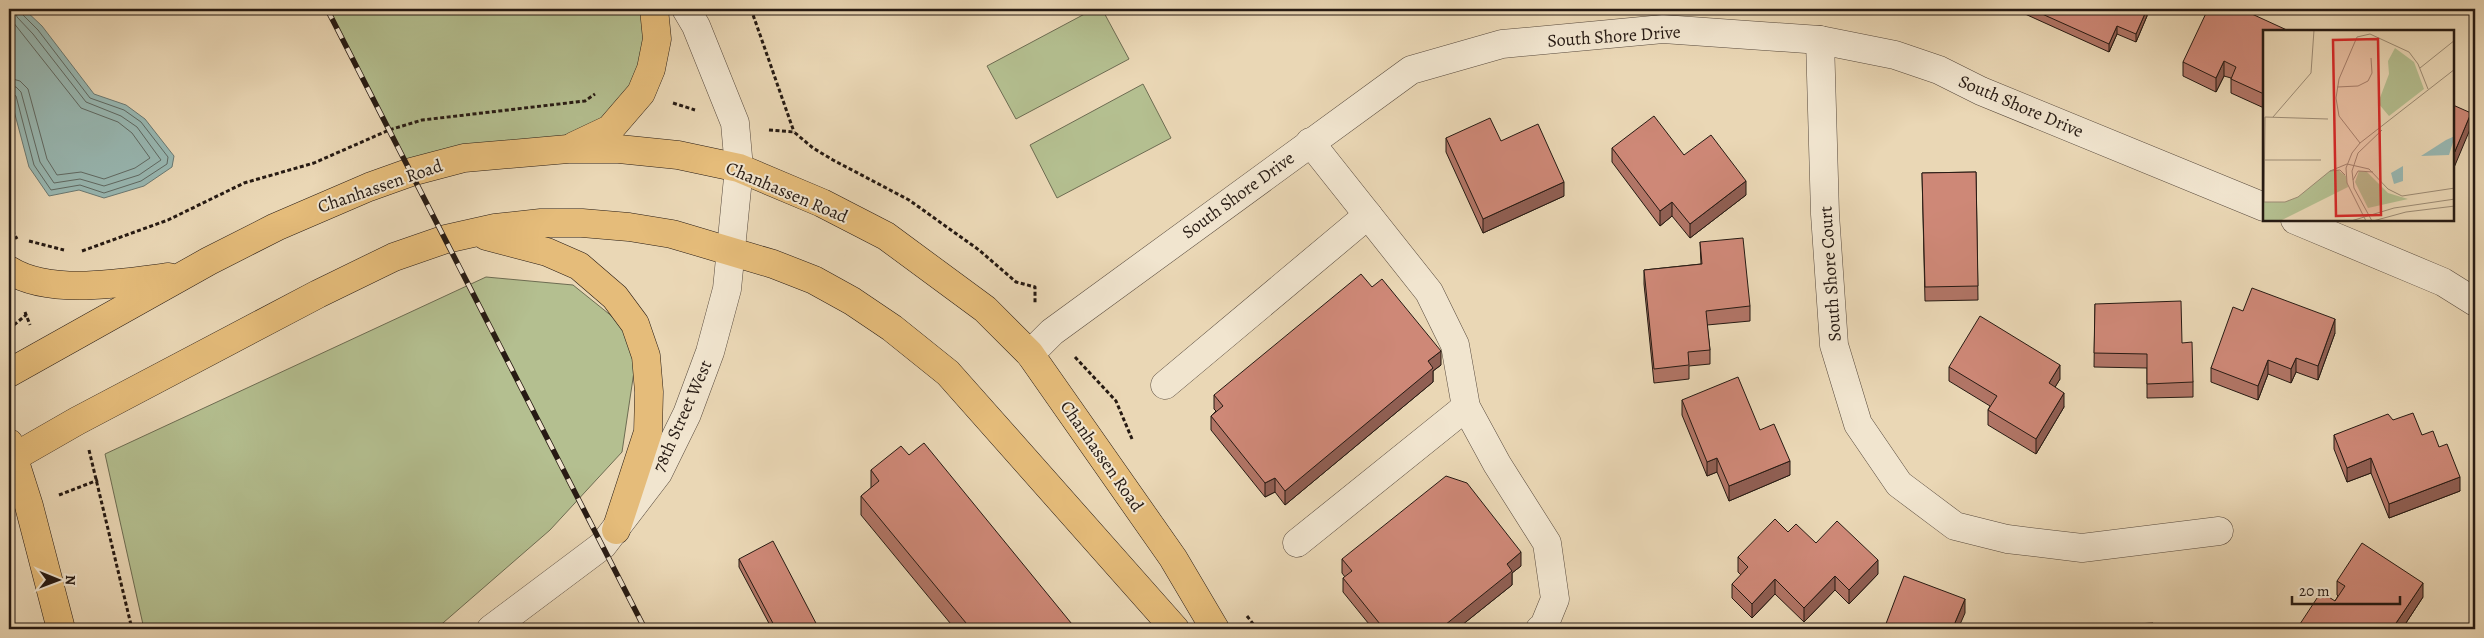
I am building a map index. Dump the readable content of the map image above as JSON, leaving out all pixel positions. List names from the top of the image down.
{
  "streets": {
    "main road": ["Chanhassen Road"],
    "street": ["South Shore Drive", "South Shore Court", "78th Street West"]
  },
  "crossings": [
    ["South Shore Drive", "Chanhassen Road"],
    ["South Shore Drive", "South Shore Court"],
    ["Chanhassen Road", "78th Street West"]
  ],
  "scale_bar": "20 m",
  "north": "right"
}
